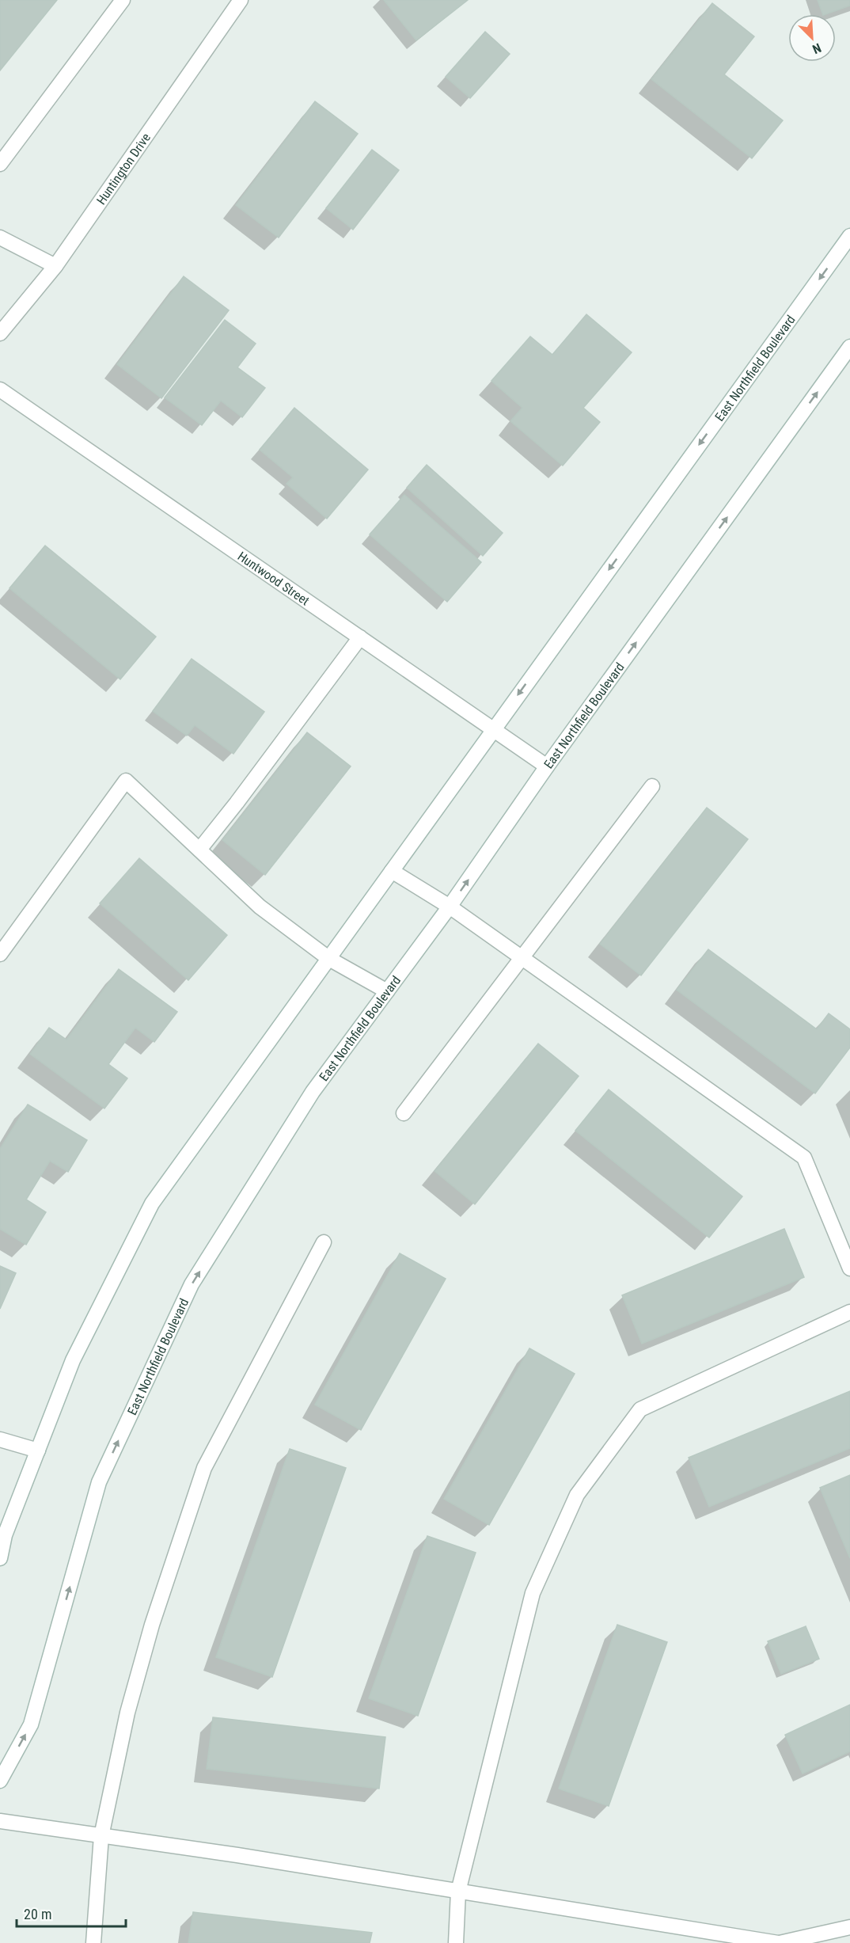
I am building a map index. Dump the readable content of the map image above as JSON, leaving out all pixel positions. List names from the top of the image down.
{
  "streets": {
    "main road": ["Huntington Drive", "East Northfield Boulevard", "Huntwood Street"]
  },
  "crossings": [
    ["East Northfield Boulevard", "Huntwood Street"]
  ],
  "scale_bar": "20 m",
  "north": "bottom right"
}
